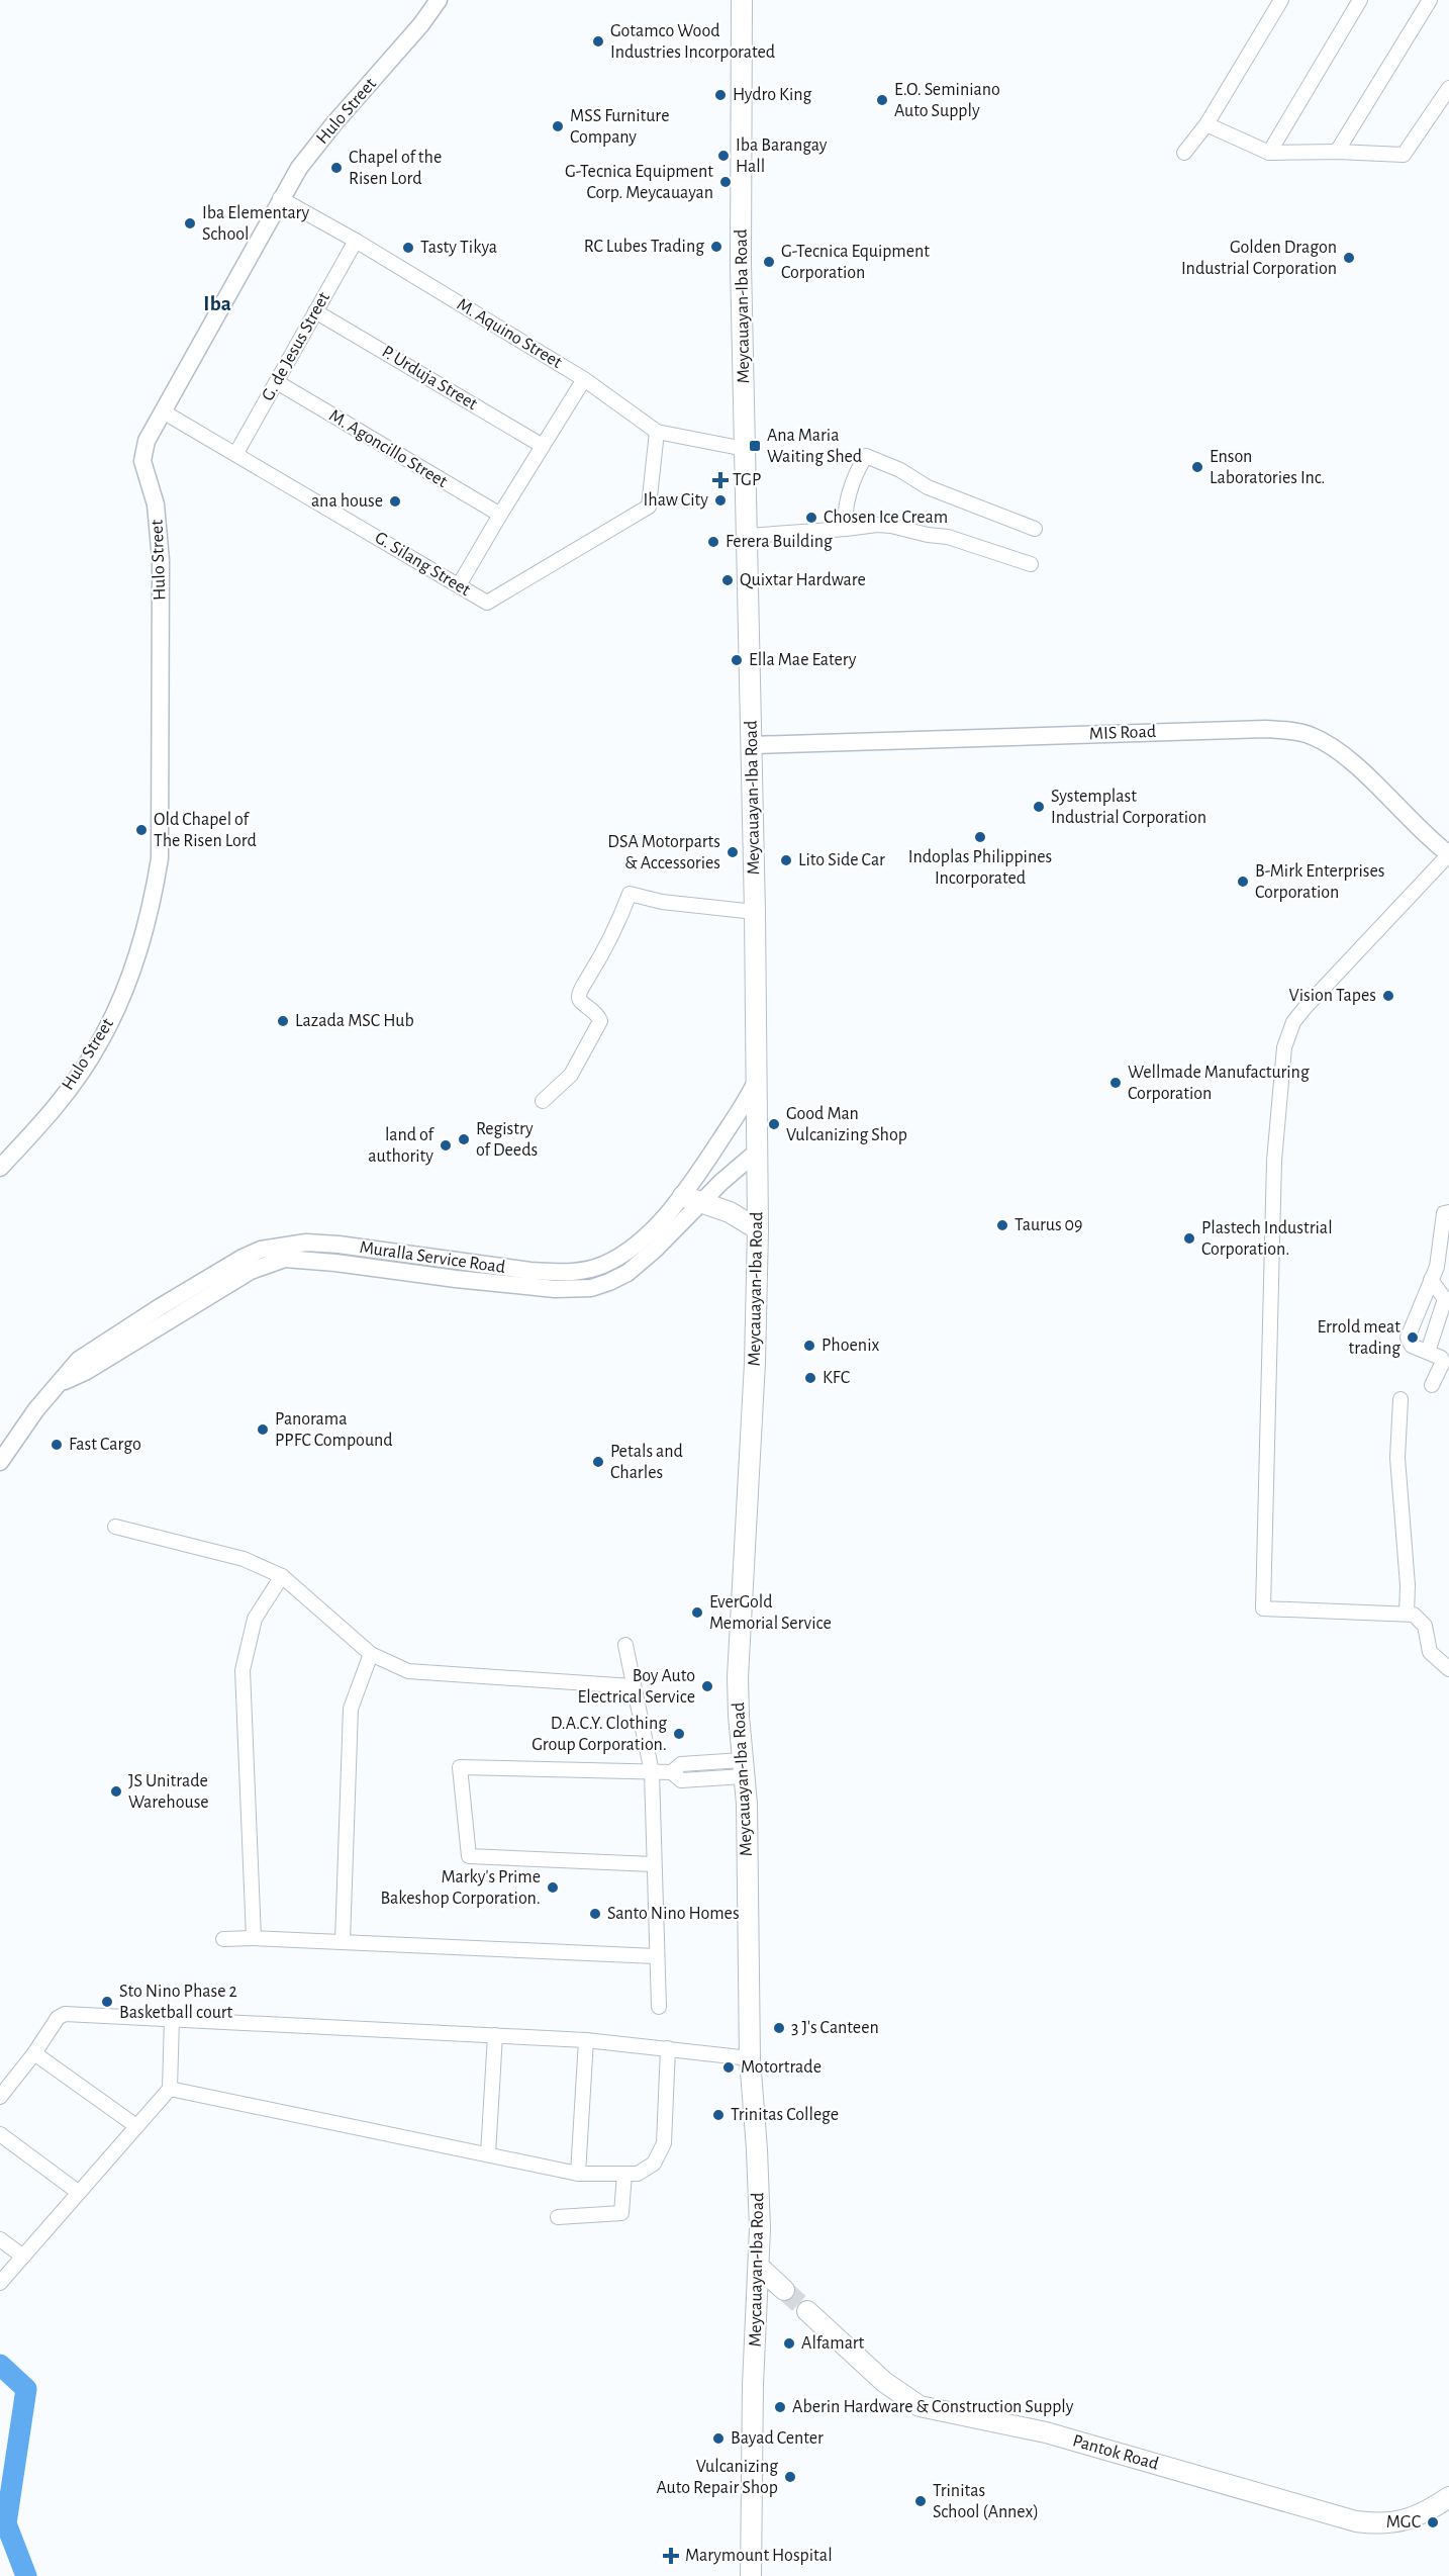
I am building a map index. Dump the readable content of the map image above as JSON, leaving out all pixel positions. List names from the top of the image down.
{
  "streets": {
    "main road": ["Meycauayan-Iba Road", "Pantok Road"],
    "street": [
      "Hulo Street",
      "M. Aquino Street",
      "G. de Jesus Street",
      "P. Urduja Street",
      "M. Agoncillo Street",
      "G. Silang Street",
      "MIS Road",
      "Muralla Service Road"
    ]
  },
  "crossings": [
    ["Hulo Street", "M. Aquino Street"],
    ["Hulo Street", "G. Silang Street"],
    ["Meycauayan-Iba Road", "M. Aquino Street"],
    ["Meycauayan-Iba Road", "MIS Road"],
    ["Meycauayan-Iba Road", "Muralla Service Road"],
    ["M. Aquino Street", "G. de Jesus Street"],
    ["M. Aquino Street", "G. Silang Street"],
    ["G. de Jesus Street", "P. Urduja Street"],
    ["G. de Jesus Street", "M. Agoncillo Street"],
    ["G. de Jesus Street", "G. Silang Street"]
  ],
  "districts": ["Iba"],
  "places": {
    "other": [
      "Gotamco Wood Industries Incorporated",
      "Hydro King",
      "E.O. Seminiano Auto Supply",
      "MSS Furniture Company",
      "Iba Barangay Hall",
      "Chapel of the Risen Lord",
      "G-Tecnica Equipment Corp. Meycauayan",
      "Iba Elementary School",
      "RC Lubes Trading",
      "Tasty Tikya",
      "Golden Dragon Industrial Corporation",
      "G-Tecnica Equipment Corporation",
      "Enson Laboratories Inc.",
      "Ihaw City",
      "ana house",
      "Chosen Ice Cream",
      "Ferera Building",
      "Quixtar Hardware",
      "Ella Mae Eatery",
      "Systemplast Industrial Corporation",
      "Old Chapel of The Risen Lord",
      "Indoplas Philippines Incorporated",
      "DSA Motorparts & Accessories",
      "Lito Side Car",
      "B-Mirk Enterprises Corporation",
      "Vision Tapes",
      "Lazada MSC Hub",
      "Wellmade Manufacturing Corporation",
      "Good Man Vulcanizing Shop",
      "Registry of Deeds",
      "land of authority",
      "Taurus 09",
      "Plastech Industrial Corporation.",
      "Errold meat trading",
      "Phoenix",
      "KFC",
      "Panorama PPFC Compound",
      "Fast Cargo",
      "Petals and Charles",
      "EverGold Memorial Service",
      "Boy Auto Electrical Service",
      "D.A.C.Y. Clothing Group Corporation.",
      "JS Unitrade Warehouse",
      "Marky's Prime Bakeshop Corporation.",
      "Santo Nino Homes",
      "Sto Nino Phase 2 Basketball court",
      "3 J's Canteen",
      "Motortrade",
      "Trinitas College",
      "Alfamart",
      "Aberin Hardware & Construction Supply",
      "Bayad Center",
      "Vulcanizing Auto Repair Shop",
      "Trinitas School (Annex)",
      "MGC"
    ],
    "transit": ["Ana Maria Waiting Shed"],
    "health": ["TGP", "Marymount Hospital"]
  }
}
